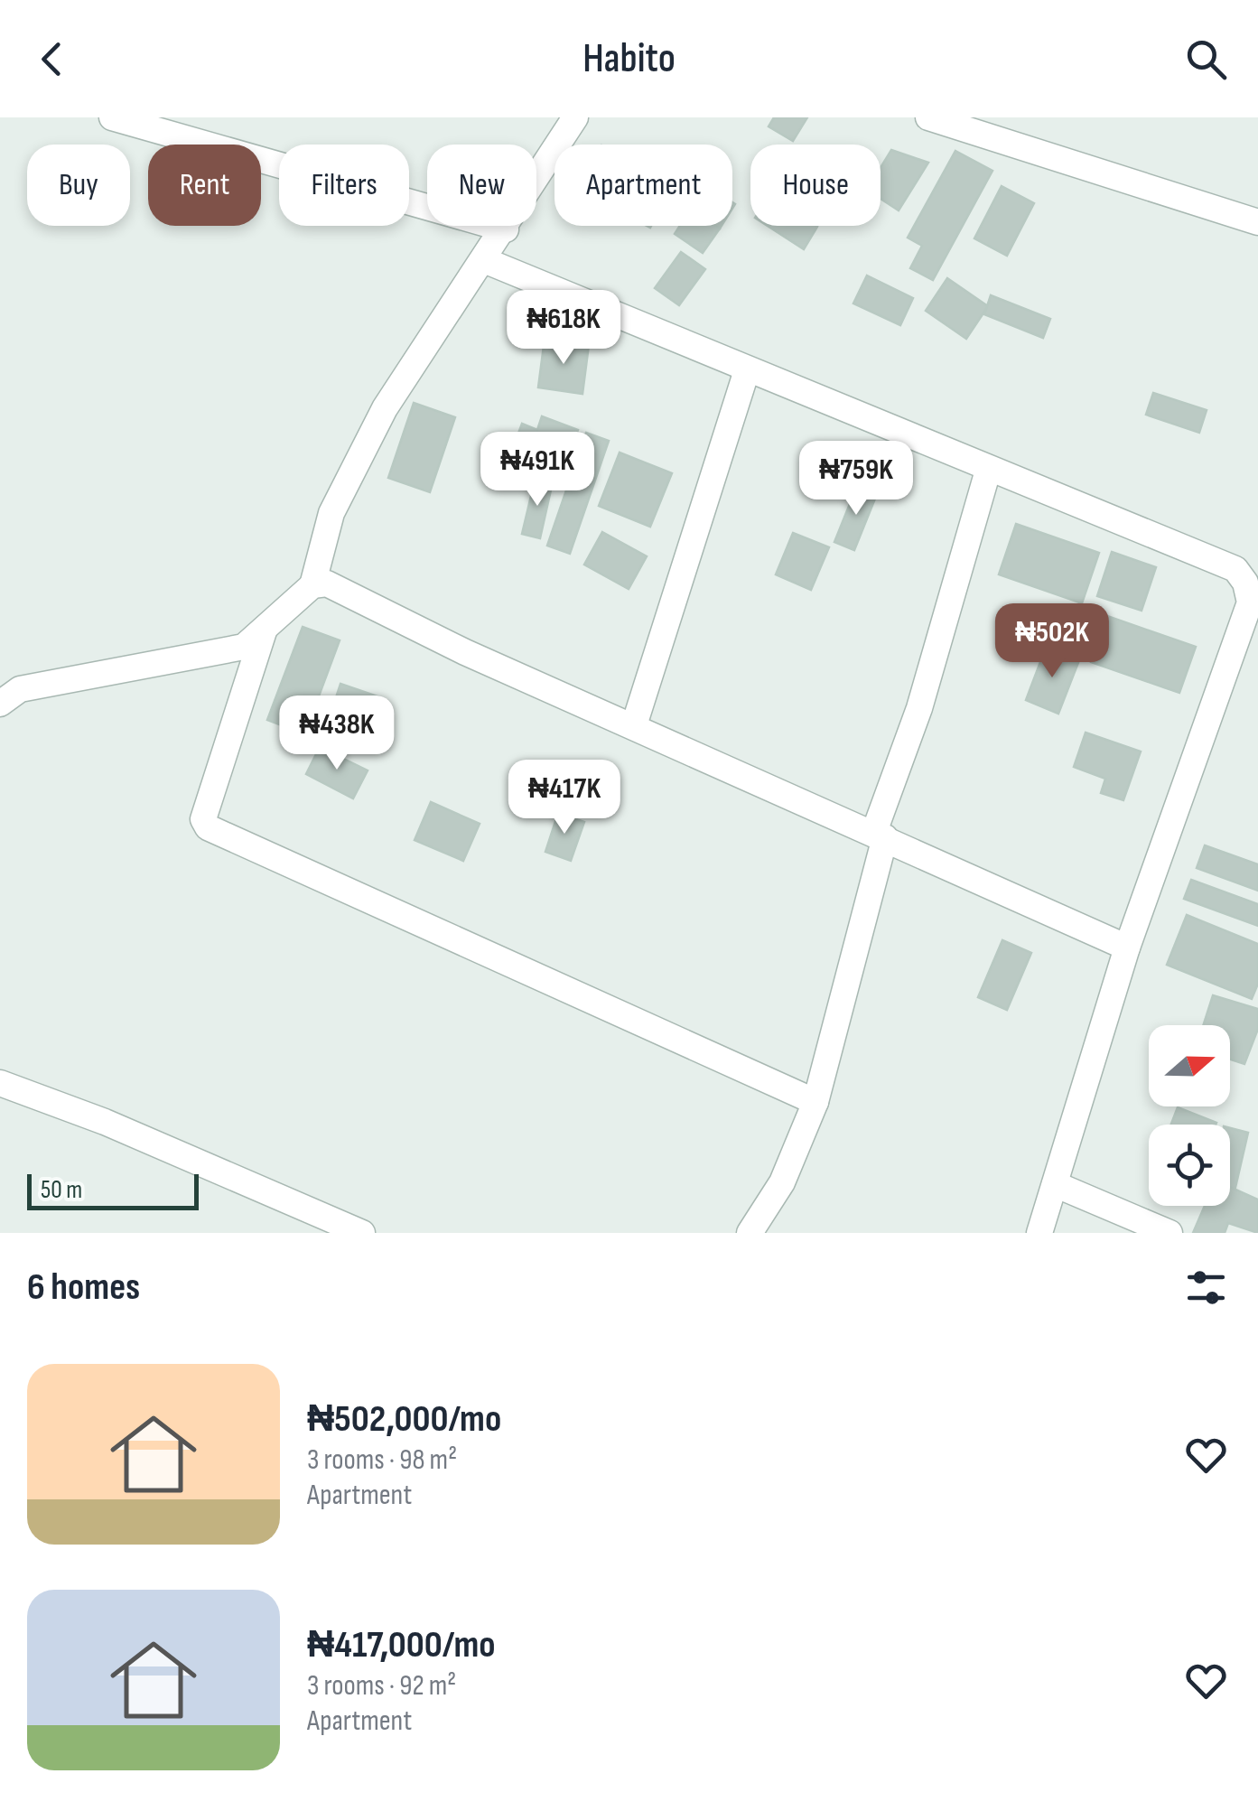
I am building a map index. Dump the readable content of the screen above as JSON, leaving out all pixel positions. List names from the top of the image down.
{
  "scale_bar": "50 m",
  "north": "right",
  "page": {
    "header": "Habito",
    "chip": [
      "Buy",
      "Rent",
      "Filters",
      "New",
      "Apartment",
      "House"
    ],
    "price": [
      "₦618K",
      "₦491K",
      "₦759K",
      "₦502K",
      "₦438K",
      "₦417K"
    ],
    "scale": "50 m",
    "heading": "6 homes",
    "list": [
      {
        "name": "₦502,000/mo",
        "note": "3 rooms · 98 m² · Apartment"
      },
      {
        "name": "₦417,000/mo",
        "note": "3 rooms · 92 m² · Apartment"
      }
    ]
  }
}
